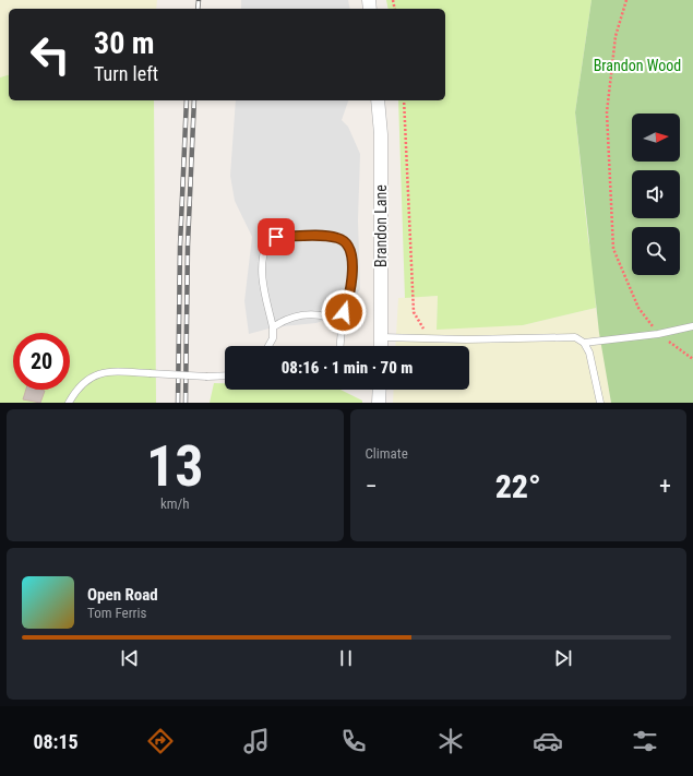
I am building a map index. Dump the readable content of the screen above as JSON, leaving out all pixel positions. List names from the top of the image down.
{
  "streets": {
    "street": ["Brandon Lane"]
  },
  "parks": ["Brandon Wood"],
  "north": "right",
  "page": {
    "turn": ["30 m", "Turn left"],
    "limit": "20",
    "trip": "08:16 · 1 min · 70 m",
    "tile": [
      ["13", "km/h"],
      "Climate"
    ],
    "heat": ["−", "22°", "+"],
    "song": ["Open Road", "Tom Ferris"],
    "tabs": "08:15"
  }
}
